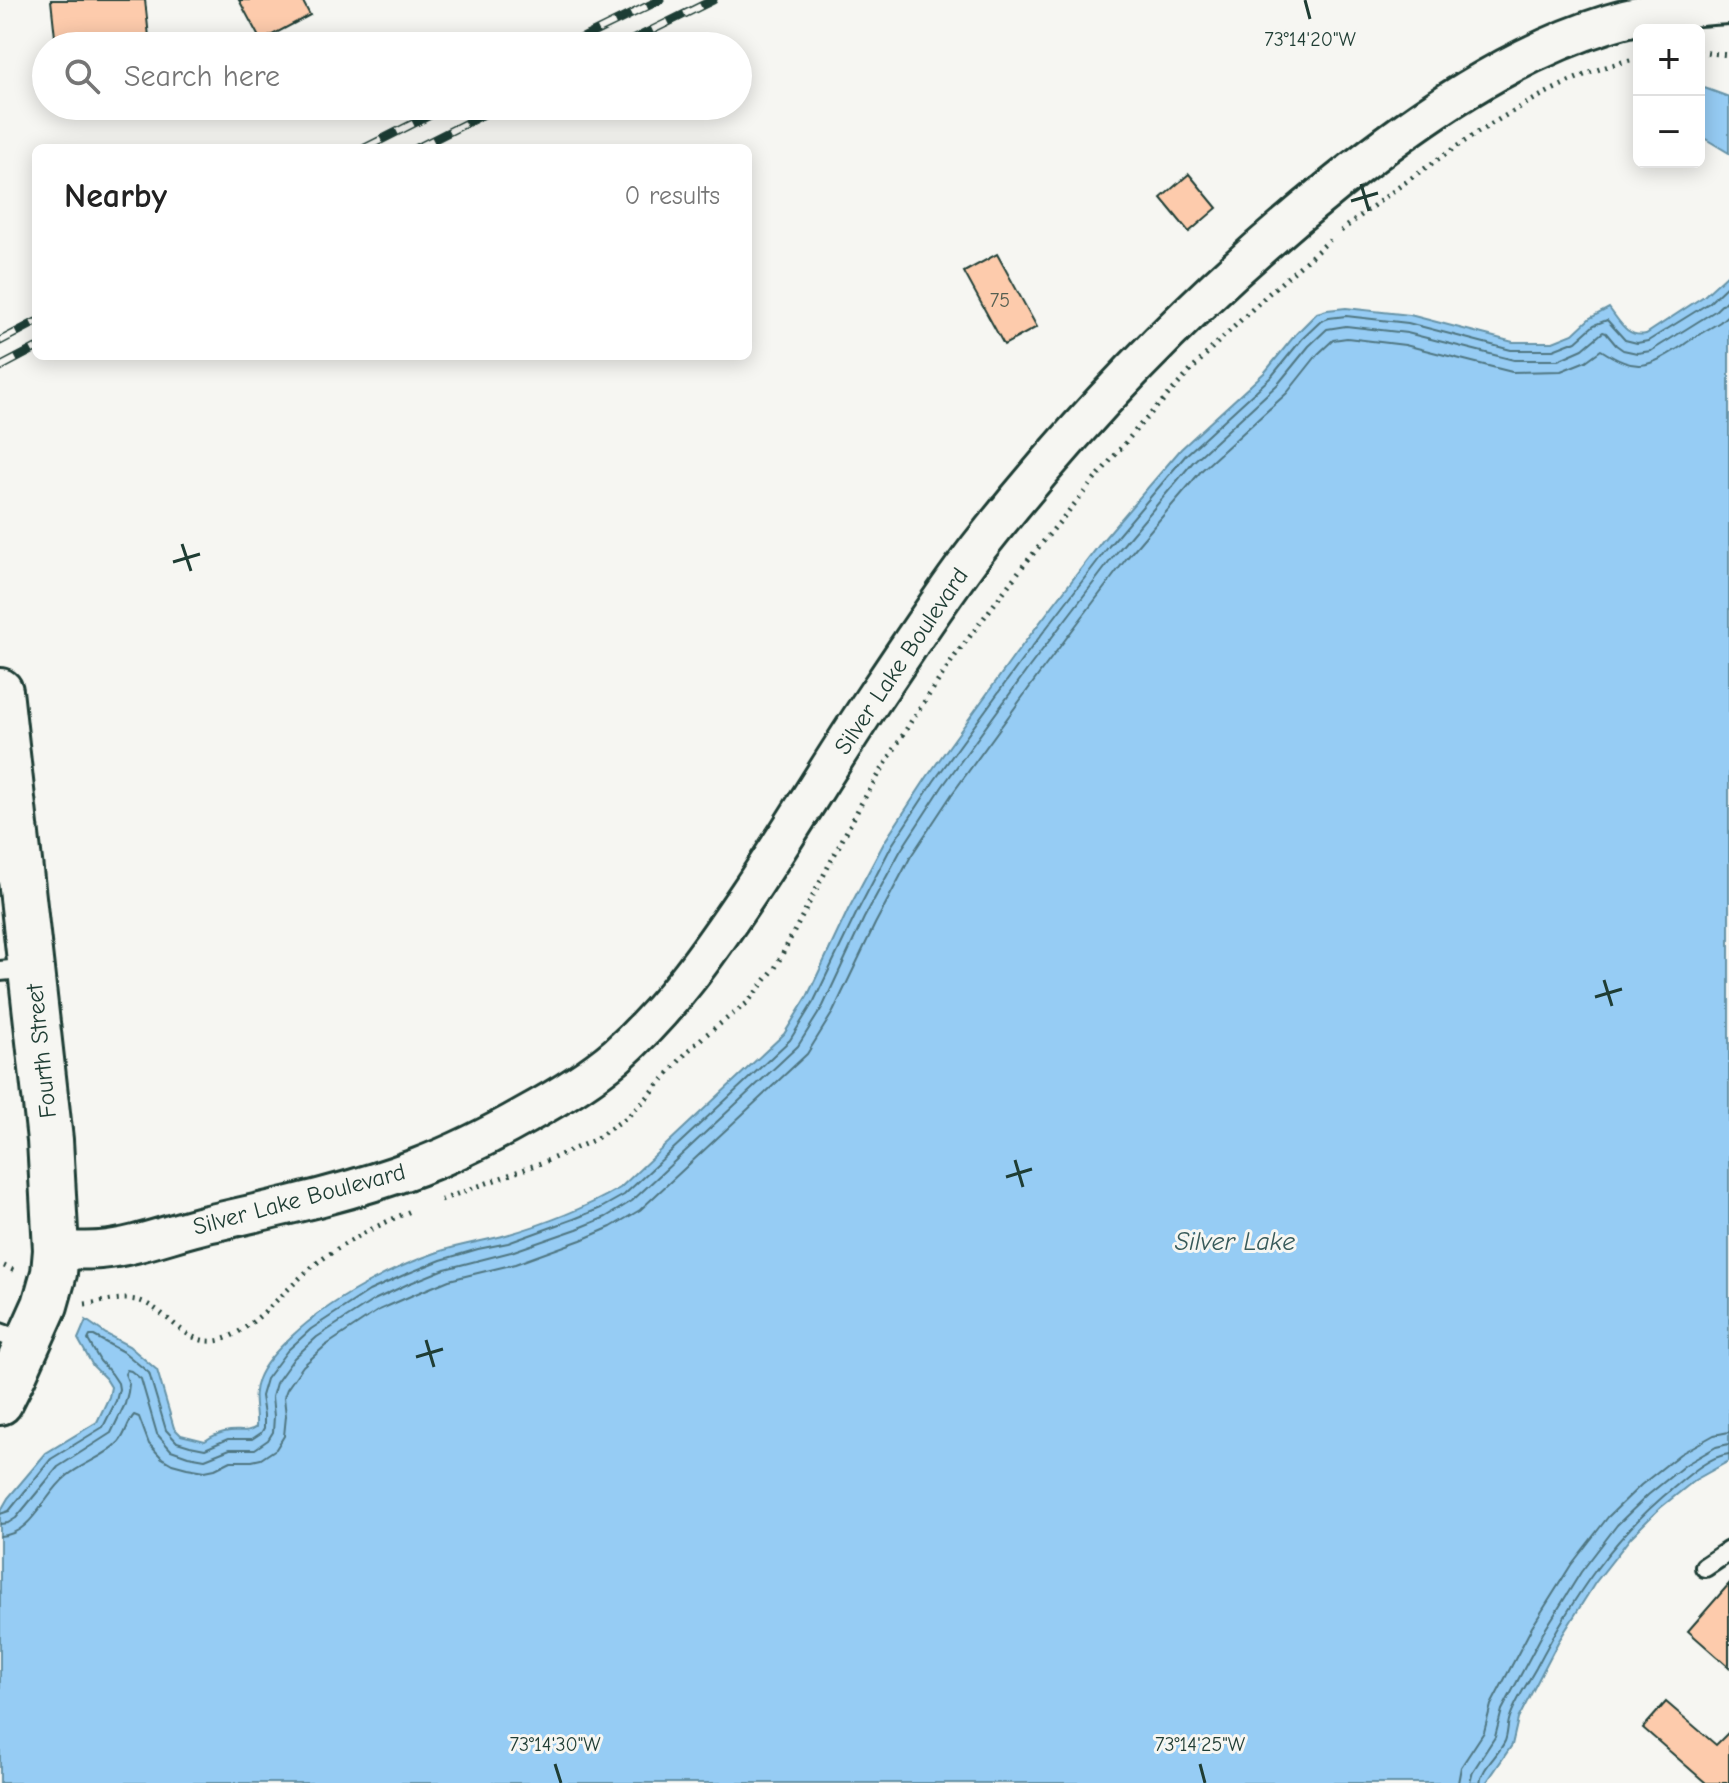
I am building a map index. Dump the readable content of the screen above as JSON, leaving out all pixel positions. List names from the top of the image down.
{
  "streets": {
    "street": ["Silver Lake Boulevard", "Fourth Street"]
  },
  "crossings": [
    ["Silver Lake Boulevard", "Fourth Street"]
  ],
  "water": ["Silver Lake"],
  "house_numbers": ["75"],
  "page": {
    "map_buttons": ["+", "−"],
    "search": "Search here",
    "heading": ["Nearby", "0 results"]
  },
  "coordinates": ["73°14'20\"W", "73°14'30\"W", "73°14'25\"W"]
}
